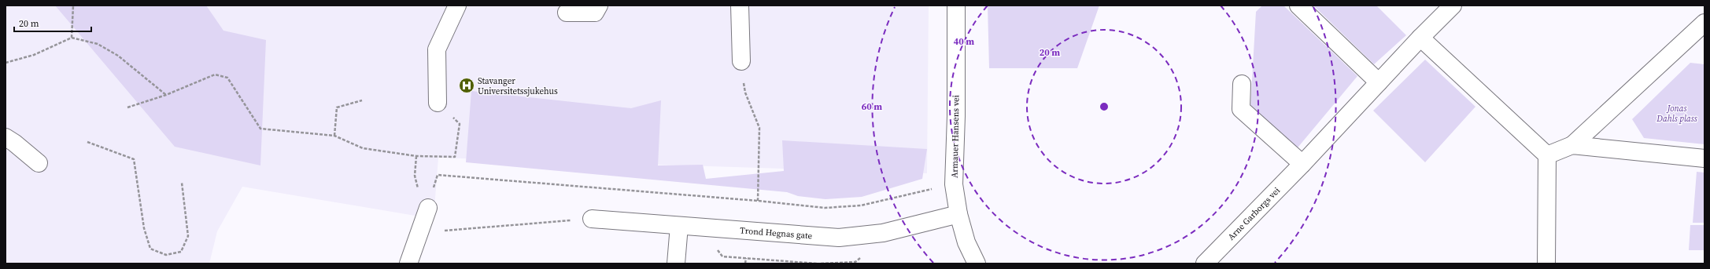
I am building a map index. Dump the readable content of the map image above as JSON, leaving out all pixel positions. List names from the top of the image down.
{
  "streets": {
    "street": ["Armauer Hansens vei", "Arne Garborgs vei", "Trond Hegnas gate"]
  },
  "crossings": [
    ["Armauer Hansens vei", "Trond Hegnas gate"]
  ],
  "parks": ["Jonas Dahls plass"],
  "places": {
    "hospital": ["Stavanger Universitetssjukehus"]
  },
  "scale_bar": "20 m",
  "rings": ["40 m", "20 m", "60 m"]
}
